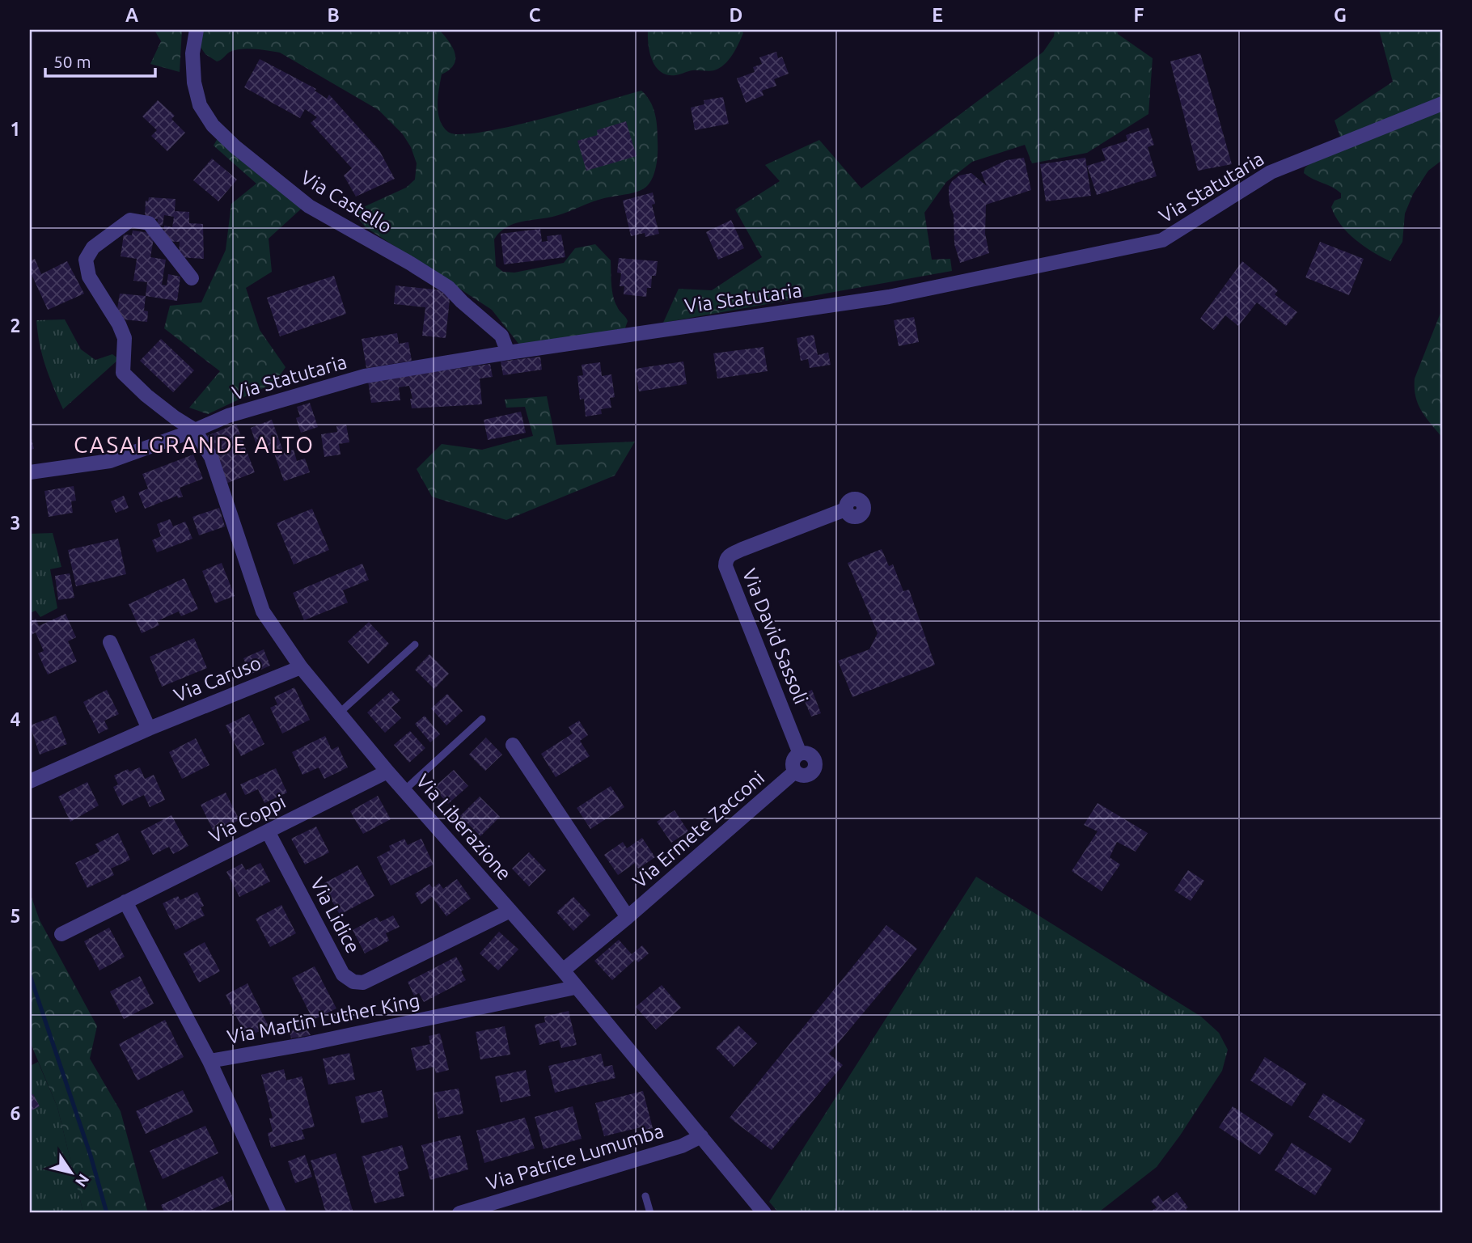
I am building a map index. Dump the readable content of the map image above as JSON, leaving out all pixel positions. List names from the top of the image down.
{
  "streets": {
    "street": [
      "Via Statutaria",
      "Via Castello",
      "Via David Sassoli",
      "Via Caruso",
      "Via Coppi",
      "Via Liberazione",
      "Via Ermete Zacconi",
      "Via Lidice",
      "Via Martin Luther King",
      "Via Patrice Lumumba"
    ]
  },
  "crossings": [
    ["Via Statutaria", "Via Castello"],
    ["Via Statutaria", "Via Liberazione"],
    ["Via David Sassoli", "Via Ermete Zacconi"],
    ["Via Caruso", "Via Liberazione"],
    ["Via Coppi", "Via Liberazione"],
    ["Via Coppi", "Via Lidice"],
    ["Via Liberazione", "Via Ermete Zacconi"],
    ["Via Liberazione", "Via Lidice"],
    ["Via Liberazione", "Via Martin Luther King"],
    ["Via Liberazione", "Via Patrice Lumumba"]
  ],
  "districts": ["CASALGRANDE ALTO"],
  "scale_bar": "50 m",
  "north": "bottom right",
  "grid": {
    "columns": [
      "A",
      "B",
      "C",
      "D",
      "E",
      "F",
      "G"
    ],
    "rows": [
      "1",
      "2",
      "3",
      "4",
      "5",
      "6"
    ]
  }
}
